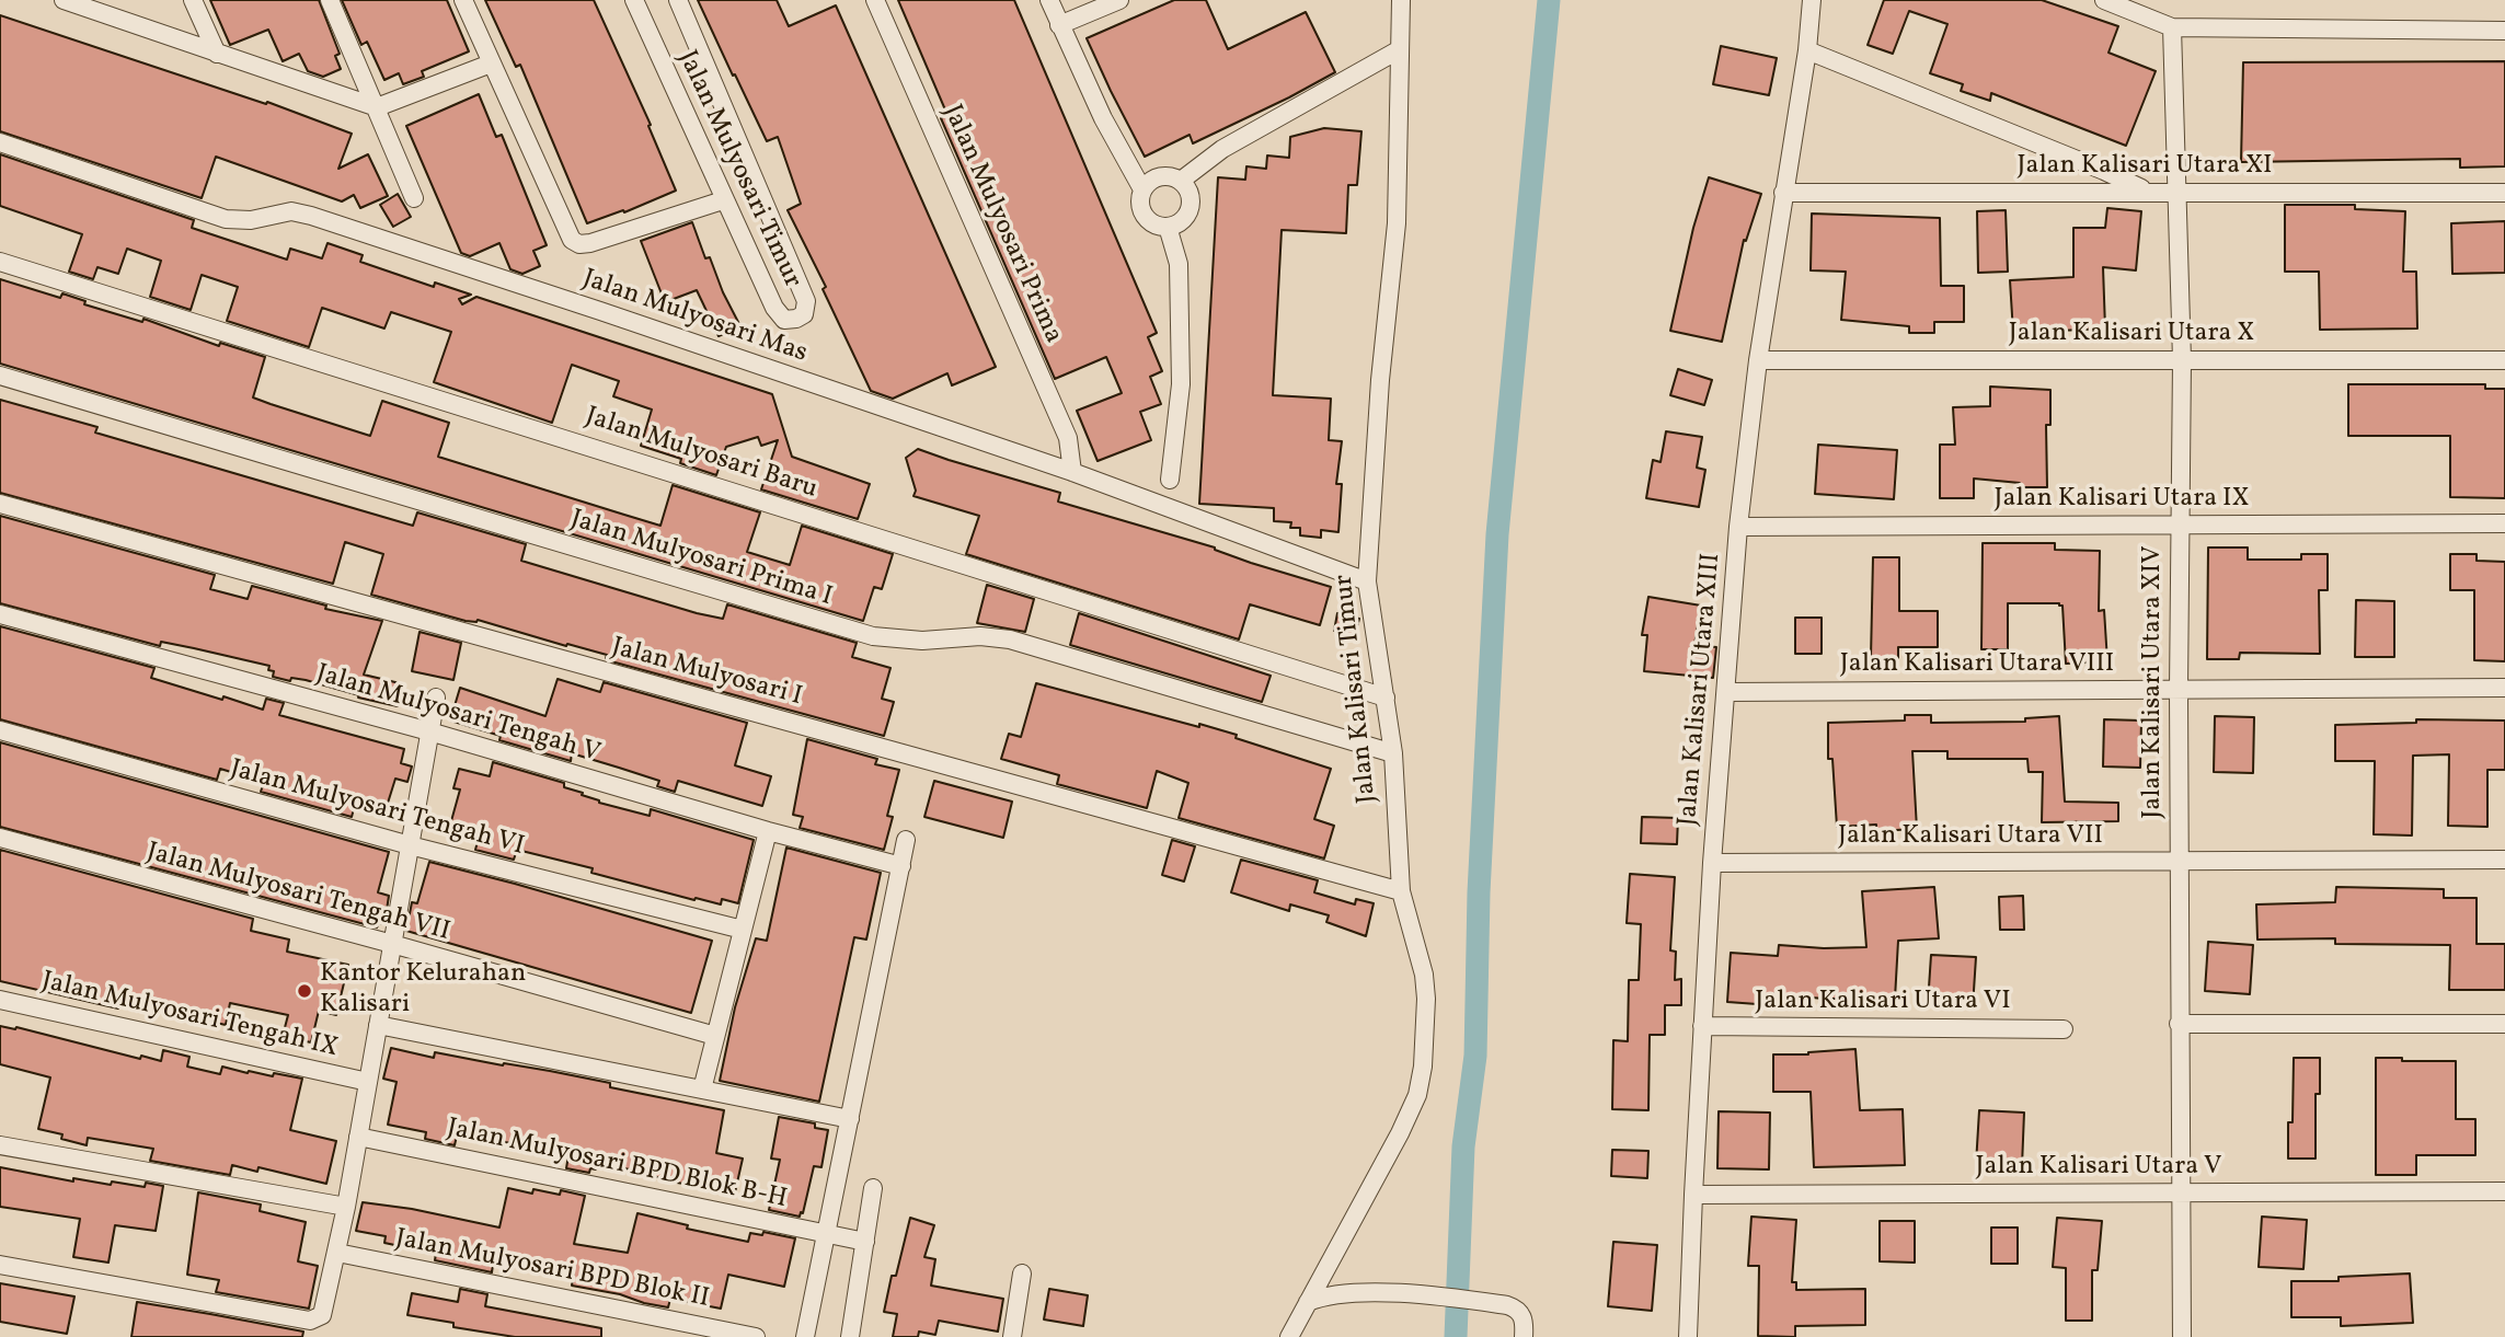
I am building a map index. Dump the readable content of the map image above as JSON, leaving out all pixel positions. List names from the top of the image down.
{
  "streets": {
    "street": [
      "Jalan Kalisari Utara XI",
      "Jalan Mulyosari Timur",
      "Jalan Mulyosari Prima",
      "Jalan Mulyosari Mas",
      "Jalan Kalisari Utara X",
      "Jalan Mulyosari Baru",
      "Jalan Kalisari Utara IX",
      "Jalan Mulyosari Prima I",
      "Jalan Kalisari Utara VIII",
      "Jalan Mulyosari I",
      "Jalan Kalisari Utara XIV",
      "Jalan Kalisari Timur",
      "Jalan Kalisari Utara XIII",
      "Jalan Mulyosari Tengah V",
      "Jalan Mulyosari Tengah VI",
      "Jalan Kalisari Utara VII",
      "Jalan Mulyosari Tengah VII",
      "Jalan Kalisari Utara VI",
      "Jalan Mulyosari Tengah IX",
      "Jalan Mulyosari BPD Blok B-H",
      "Jalan Kalisari Utara V",
      "Jalan Mulyosari BPD Blok II"
    ]
  },
  "crossings": [
    ["Jalan Kalisari Utara XI", "Jalan Kalisari Utara XIV"],
    ["Jalan Kalisari Utara XI", "Jalan Kalisari Utara XIII"],
    ["Jalan Mulyosari Prima", "Jalan Mulyosari Mas"],
    ["Jalan Mulyosari Mas", "Jalan Kalisari Timur"],
    ["Jalan Kalisari Utara X", "Jalan Kalisari Utara XIV"],
    ["Jalan Kalisari Utara X", "Jalan Kalisari Utara XIII"],
    ["Jalan Mulyosari Baru", "Jalan Kalisari Timur"],
    ["Jalan Kalisari Utara IX", "Jalan Kalisari Utara XIV"],
    ["Jalan Kalisari Utara IX", "Jalan Kalisari Utara XIII"],
    ["Jalan Mulyosari Prima I", "Jalan Kalisari Timur"],
    ["Jalan Kalisari Utara VIII", "Jalan Kalisari Utara XIV"],
    ["Jalan Kalisari Utara VIII", "Jalan Kalisari Utara XIII"],
    ["Jalan Mulyosari I", "Jalan Kalisari Timur"],
    ["Jalan Kalisari Utara XIV", "Jalan Kalisari Utara VII"],
    ["Jalan Kalisari Utara XIV", "Jalan Kalisari Utara V"],
    ["Jalan Kalisari Utara XIII", "Jalan Kalisari Utara VII"],
    ["Jalan Kalisari Utara XIII", "Jalan Kalisari Utara VI"],
    ["Jalan Kalisari Utara XIII", "Jalan Kalisari Utara V"]
  ],
  "places": ["Kantor Kelurahan Kalisari"]
}
